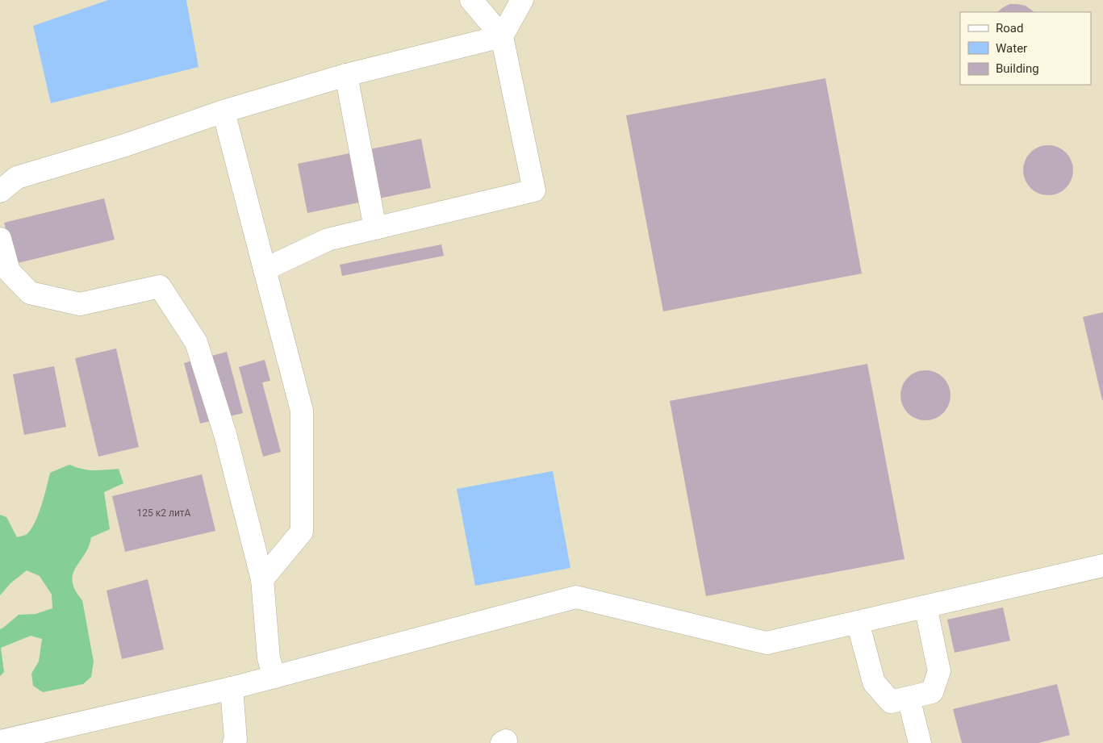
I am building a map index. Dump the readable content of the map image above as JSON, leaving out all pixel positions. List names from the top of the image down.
{
  "house_numbers": ["125 к2 литА"],
  "legend": ["Road", "Water", "Building"]
}
